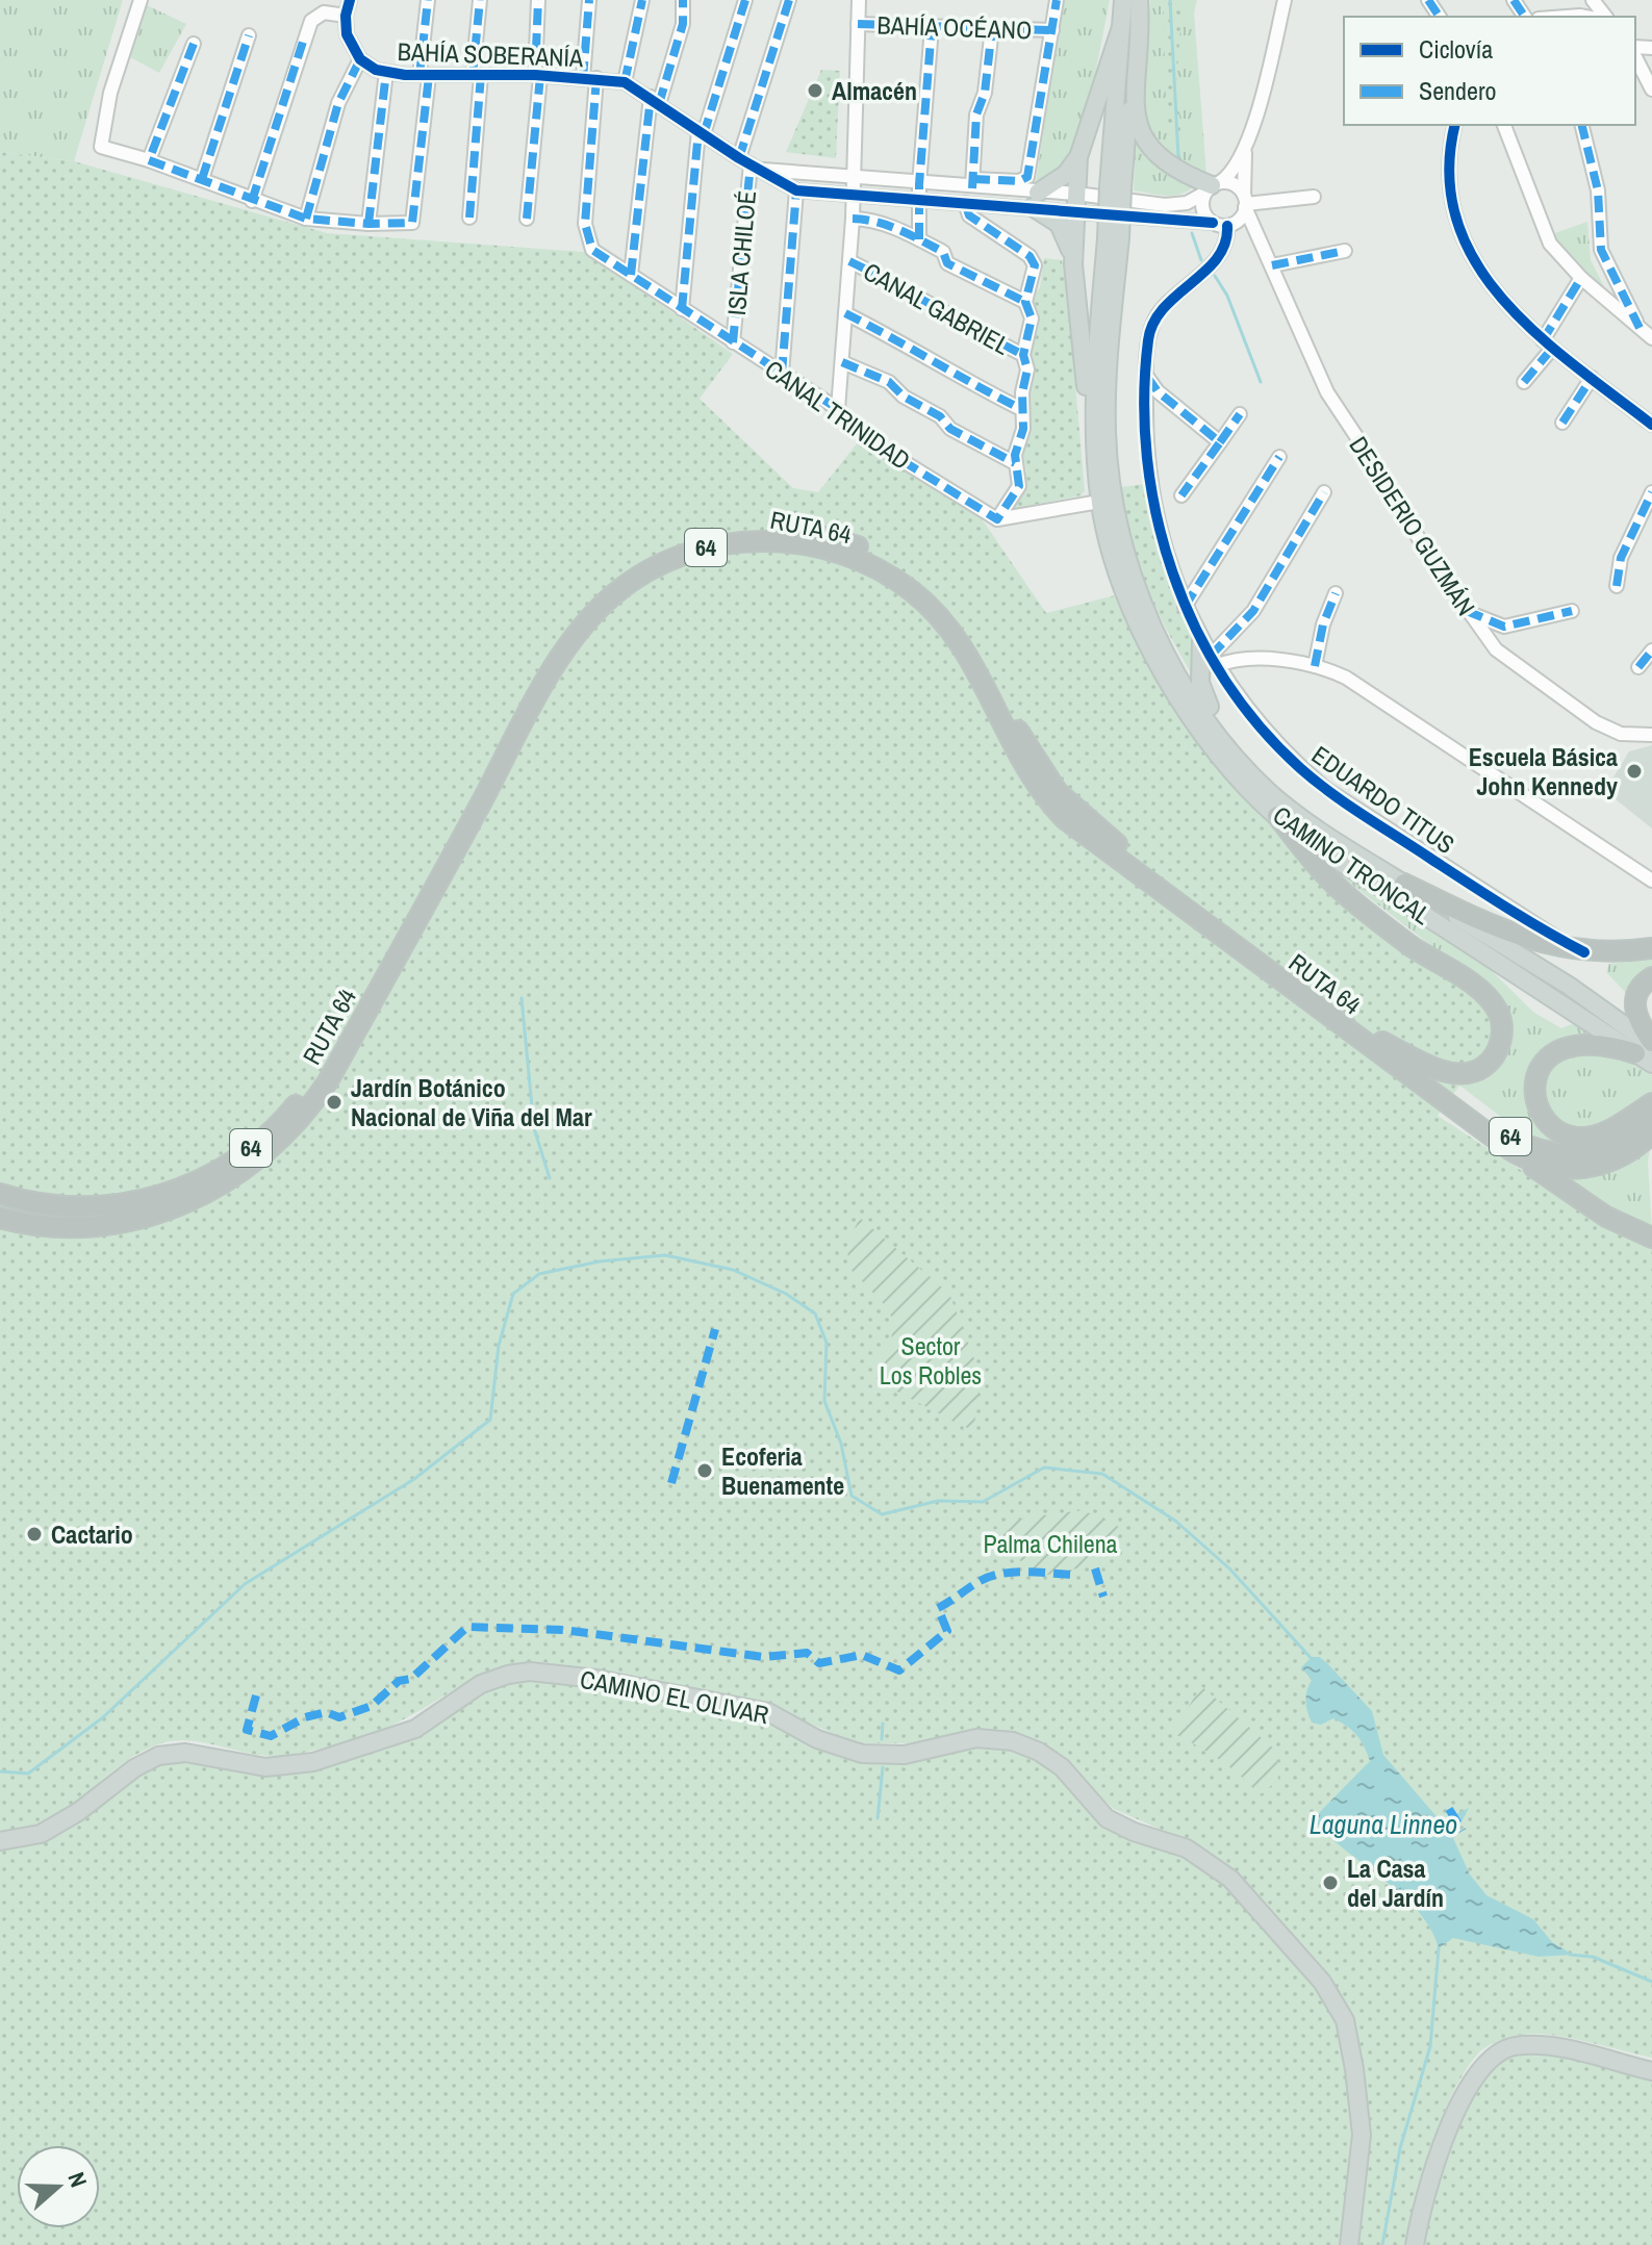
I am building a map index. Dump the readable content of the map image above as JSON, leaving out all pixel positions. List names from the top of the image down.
{
  "streets": {
    "highway": ["RUTA 64", "64"],
    "main road": ["CAMINO TRONCAL", "CAMINO EL OLIVAR"],
    "street": [
      "BAHÍA OCÉANO",
      "BAHÍA SOBERANÍA",
      "ISLA CHILOÉ",
      "CANAL GABRIEL",
      "CANAL TRINIDAD",
      "DESIDERIO GUZMÁN",
      "EDUARDO TITUS"
    ]
  },
  "crossings": [
    ["BAHÍA SOBERANÍA", "ISLA CHILOÉ"],
    ["BAHÍA SOBERANÍA", "CANAL TRINIDAD"],
    ["BAHÍA SOBERANÍA", "DESIDERIO GUZMÁN"],
    ["BAHÍA SOBERANÍA", "EDUARDO TITUS"],
    ["ISLA CHILOÉ", "CANAL TRINIDAD"],
    ["DESIDERIO GUZMÁN", "EDUARDO TITUS"]
  ],
  "water": ["Laguna Linneo"],
  "parks": ["Sector Los Robles", "Palma Chilena"],
  "places": [
    "Almacén",
    "Escuela Básica John Kennedy",
    "Jardín Botánico Nacional de Viña del Mar",
    "Ecoferia Buenamente",
    "Cactario",
    "La Casa del Jardín"
  ],
  "legend": ["Ciclovía", "Sendero"],
  "north": "right"
}
